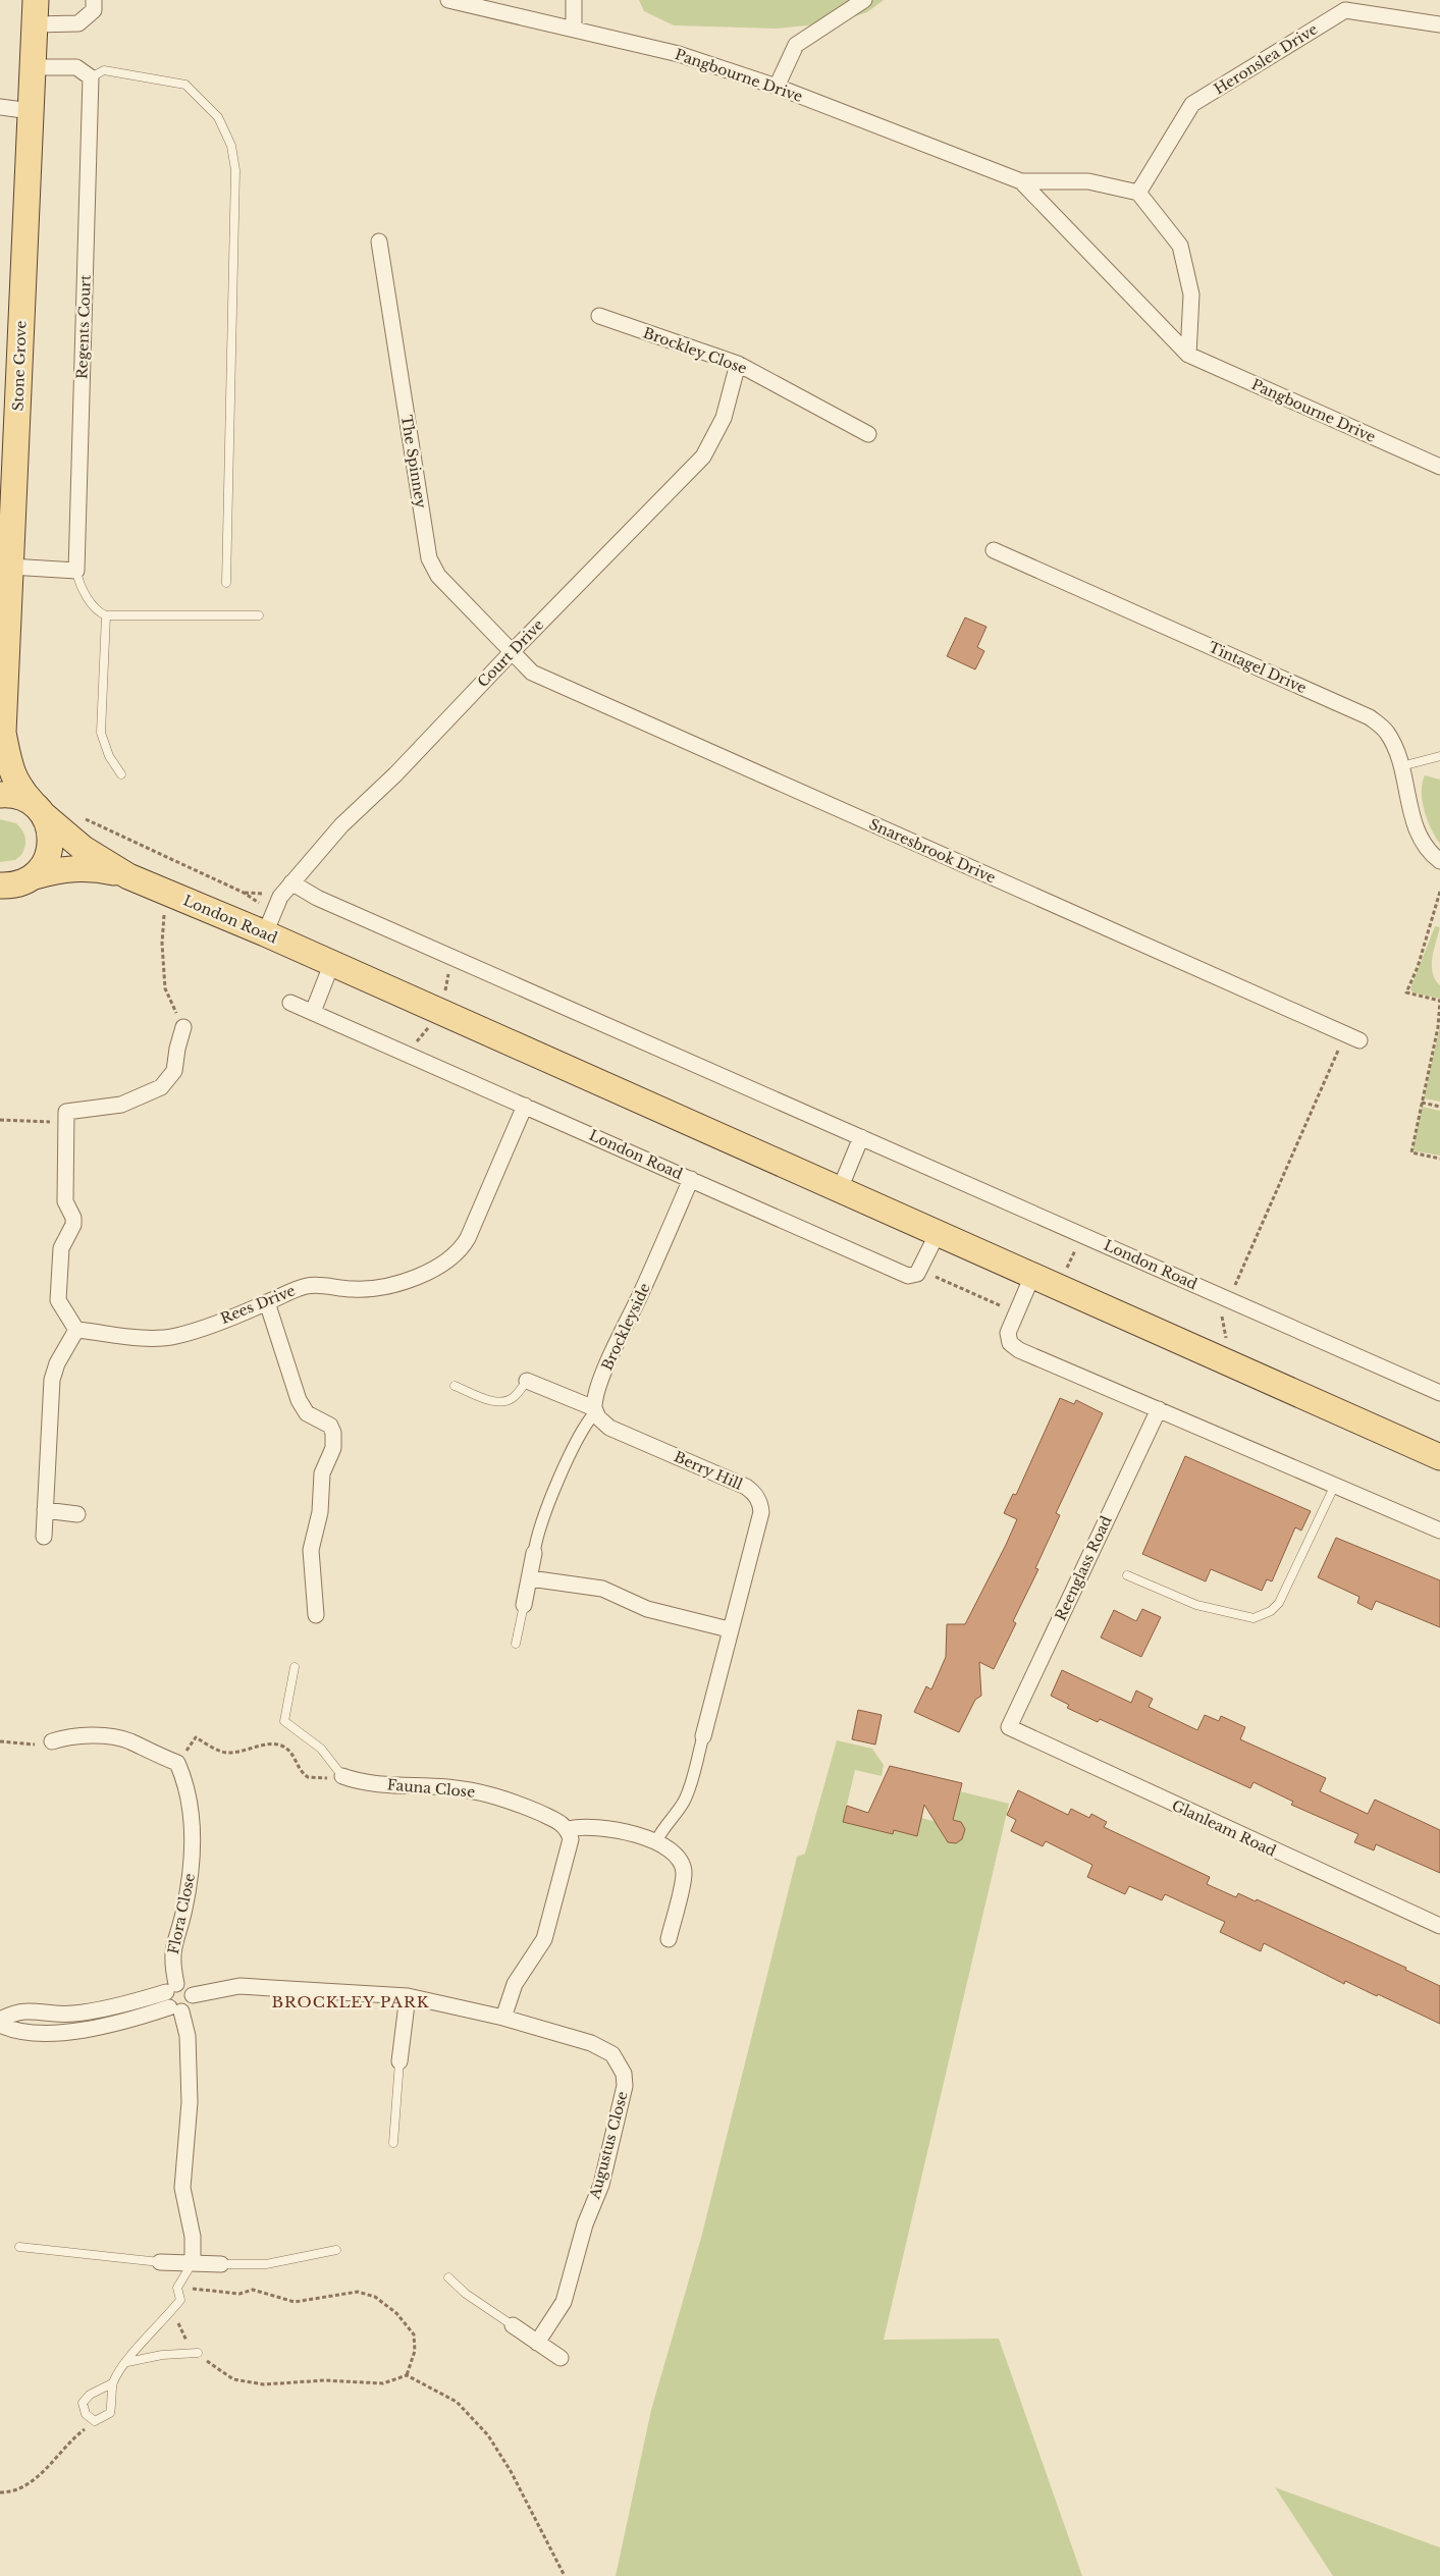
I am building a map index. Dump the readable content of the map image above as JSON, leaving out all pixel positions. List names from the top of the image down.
{
  "streets": {
    "main road": ["Stone Grove", "London Road"],
    "street": [
      "Heronslea Drive",
      "Pangbourne Drive",
      "Regents Court",
      "Brockley Close",
      "The Spinney",
      "Court Drive",
      "Tintagel Drive",
      "Snaresbrook Drive",
      "Rees Drive",
      "Brockleyside",
      "Berry Hill",
      "Reenglass Road",
      "Fauna Close",
      "Glanleam Road",
      "Flora Close",
      "Augustus Close"
    ]
  },
  "crossings": [
    ["Heronslea Drive", "Pangbourne Drive"],
    ["Brockley Close", "Court Drive"],
    ["Stone Grove", "London Road"],
    ["The Spinney", "Court Drive"],
    ["The Spinney", "Snaresbrook Drive"],
    ["Court Drive", "Snaresbrook Drive"],
    ["Court Drive", "London Road"],
    ["London Road", "Rees Drive"],
    ["London Road", "Brockleyside"],
    ["Brockleyside", "Berry Hill"],
    ["Reenglass Road", "Glanleam Road"],
    ["Flora Close", "Augustus Close"]
  ],
  "districts": ["BROCKLEY PARK"]
}
